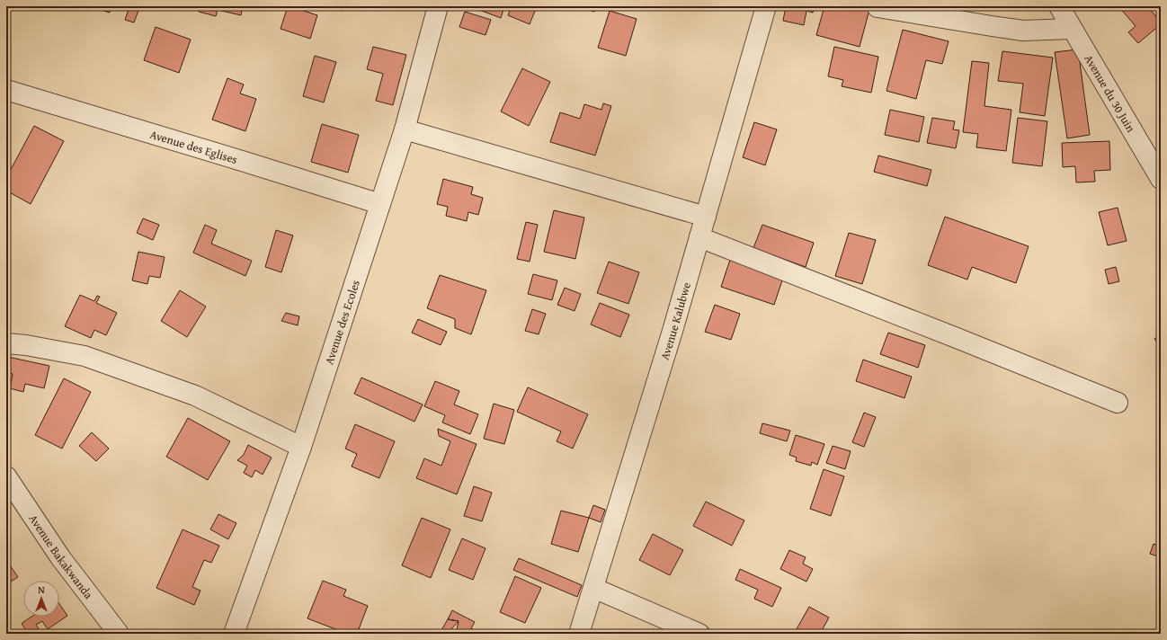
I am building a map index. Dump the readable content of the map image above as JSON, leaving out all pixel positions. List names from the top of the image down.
{
  "streets": {
    "street": [
      "Avenue du 30 Juin",
      "Avenue des Eglises",
      "Avenue Kalubwe",
      "Avenue des Ecoles",
      "Avenue Bakakwanda"
    ]
  },
  "crossings": [
    ["Avenue des Eglises", "Avenue des Ecoles"]
  ],
  "north": "top"
}
